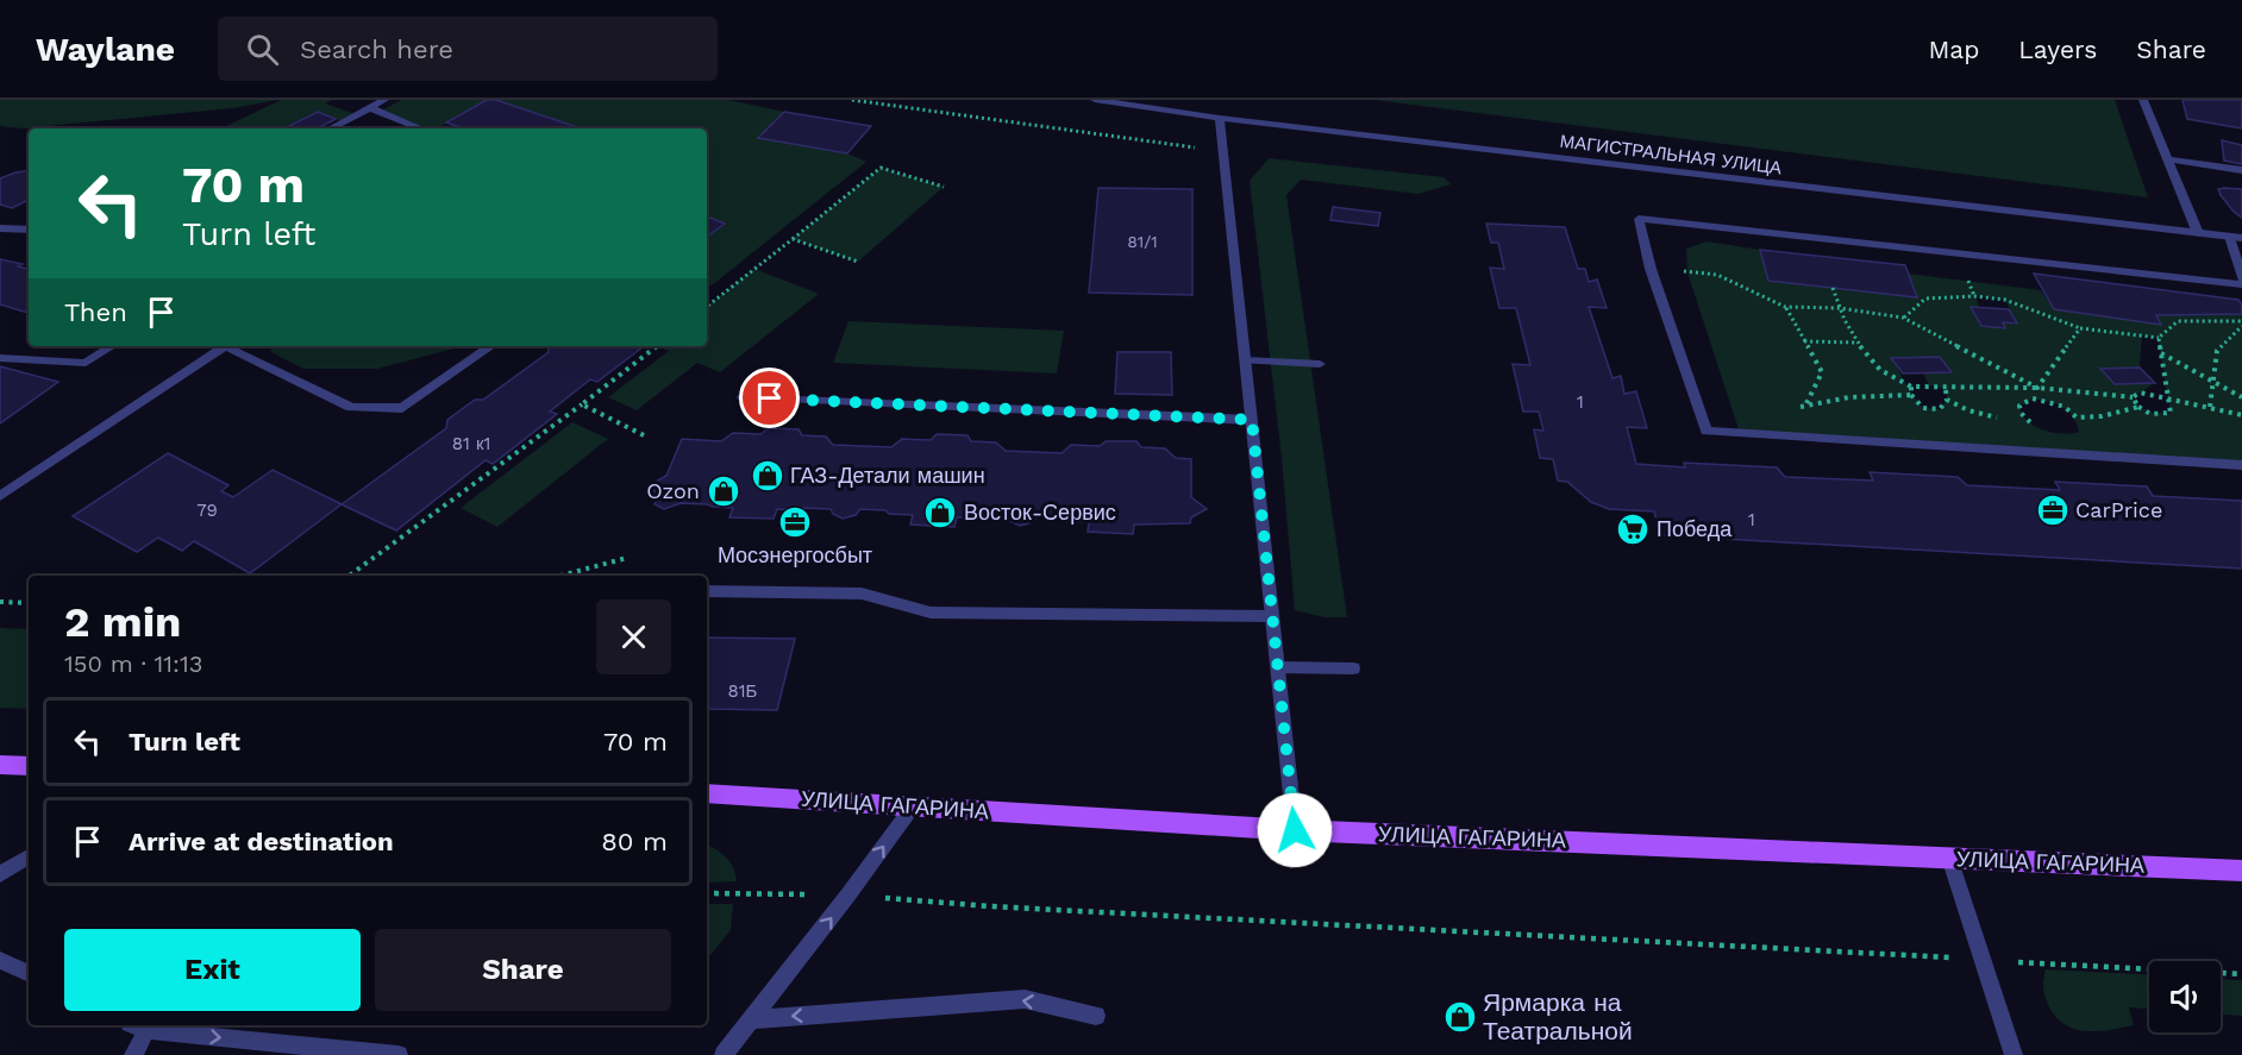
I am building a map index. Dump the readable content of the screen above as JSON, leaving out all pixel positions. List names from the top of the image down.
{
  "streets": {
    "main road": ["УЛИЦА ГАГАРИНА"],
    "street": ["МАГИСТРАЛЬНАЯ УЛИЦА"]
  },
  "places": {
    "shop": [
      "ГАЗ-Детали машин",
      "Ozon",
      "Восток-Сервис",
      "Ярмарка на Театральной"
    ],
    "office": ["CarPrice", "Мосэнергосбыт"],
    "supermarket": ["Победа"]
  },
  "house_numbers": [
    "81/1",
    "1",
    "81 к1",
    "79",
    "1",
    "81Б"
  ],
  "page": {
    "header": "Waylane",
    "search": "Search here",
    "nav": ["Map", "Layers", "Share"],
    "turn": ["70 m", "Turn left"],
    "then": "Then",
    "heading": ["2 min", "150 m · 11:13"],
    "list": [
      {
        "name": "Turn left",
        "value": "70 m"
      },
      {
        "name": "Arrive at destination",
        "value": "80 m"
      }
    ],
    "buttons": ["Exit", "Share"]
  }
}
